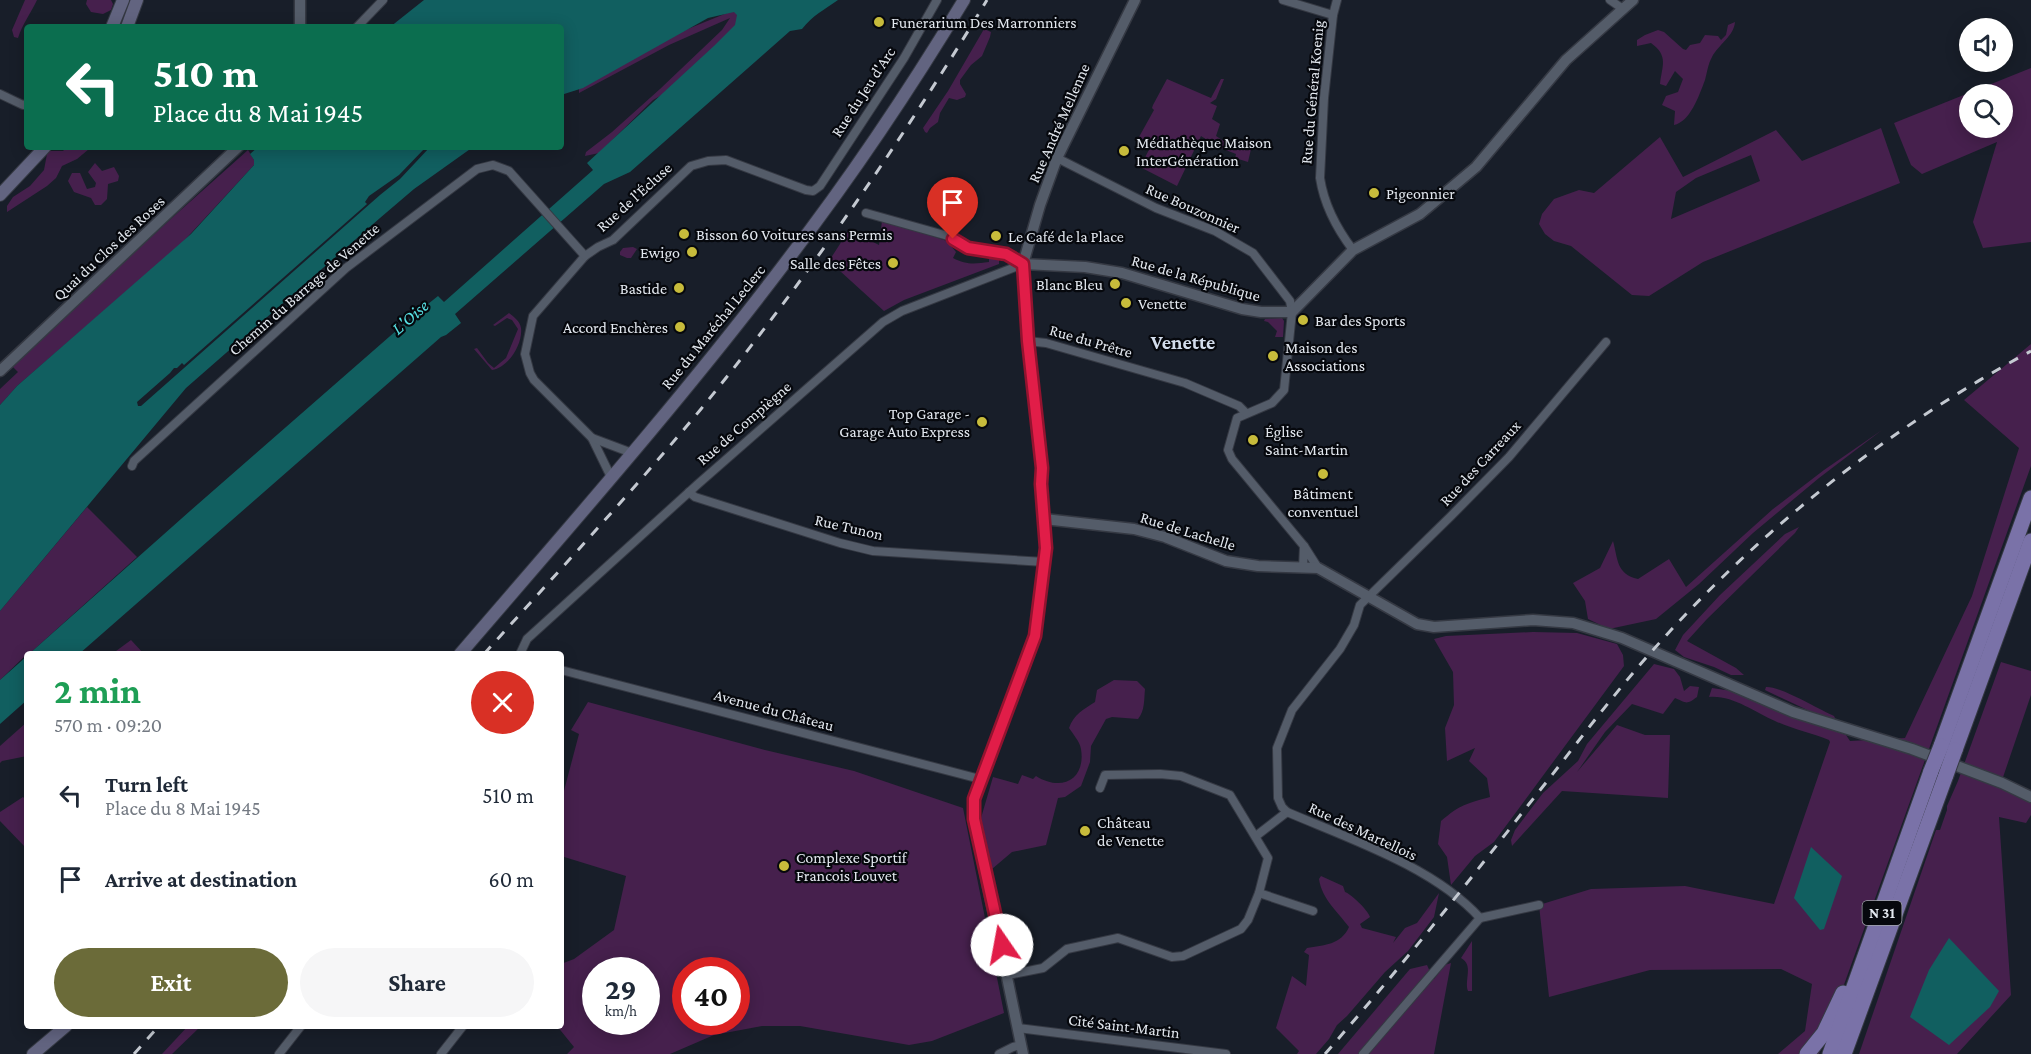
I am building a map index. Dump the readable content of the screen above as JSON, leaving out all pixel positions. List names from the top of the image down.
{
  "streets": {
    "highway": ["N 31"],
    "main road": ["Rue du Maréchal Leclerc"],
    "street": [
      "Rue du Jeu d'Arc",
      "Rue du Général Koenig",
      "Rue André Mellenne",
      "Rue de l'Écluse",
      "Rue Bouzonnier",
      "Quai du Clos des Roses",
      "Rue de la République",
      "Chemin du Barrage de Venette",
      "Rue du Prêtre",
      "Rue de Compiègne",
      "Rue des Carreaux",
      "Rue Tunon",
      "Rue de Lachelle",
      "Avenue du Château",
      "Rue des Martellois",
      "Cité Saint-Martin"
    ]
  },
  "crossings": [
    ["Rue du Jeu d'Arc", "Rue de l'Écluse"],
    ["Rue André Mellenne", "Rue Bouzonnier"],
    ["Rue André Mellenne", "Rue de la République"],
    ["Rue André Mellenne", "Rue du Prêtre"],
    ["Rue André Mellenne", "Rue de Compiègne"],
    ["Rue André Mellenne", "Rue Tunon"],
    ["Rue André Mellenne", "Rue de Lachelle"],
    ["Rue André Mellenne", "Avenue du Château"],
    ["Rue André Mellenne", "Cité Saint-Martin"],
    ["Rue de l'Écluse", "Chemin du Barrage de Venette"],
    ["Rue de l'Écluse", "Rue du Maréchal Leclerc"],
    ["Rue Bouzonnier", "Rue de la République"],
    ["Rue de la République", "Rue de Compiègne"],
    ["Rue de Compiègne", "Rue Tunon"],
    ["Rue des Carreaux", "Rue des Martellois"]
  ],
  "districts": ["Venette"],
  "water": ["L'Oise"],
  "places": [
    "Funerarium Des Marronniers",
    "Médiathèque Maison InterGénération",
    "Pigeonnier",
    "Bisson 60 Voitures sans Permis",
    "Le Café de la Place",
    "Ewigo",
    "Salle des Fêtes",
    "Blanc Bleu",
    "Bastide",
    "Venette",
    "Bar des Sports",
    "Accord Enchères",
    "Maison des Associations",
    "Top Garage - Garage Auto Express",
    "Église Saint-Martin",
    "Bâtiment conventuel",
    "Château de Venette",
    "Complexe Sportif Francois Louvet"
  ],
  "page": {
    "turn": ["510 m", "Place du 8 Mai 1945"],
    "heading": ["2 min", "570 m · 09:20"],
    "list": [
      {
        "name": "Turn left",
        "note": "Place du 8 Mai 1945",
        "value": "510 m"
      },
      {
        "name": "Arrive at destination",
        "value": "60 m"
      }
    ],
    "buttons": ["Exit", "Share"],
    "speed": "29 km/h",
    "limit": "40"
  }
}
